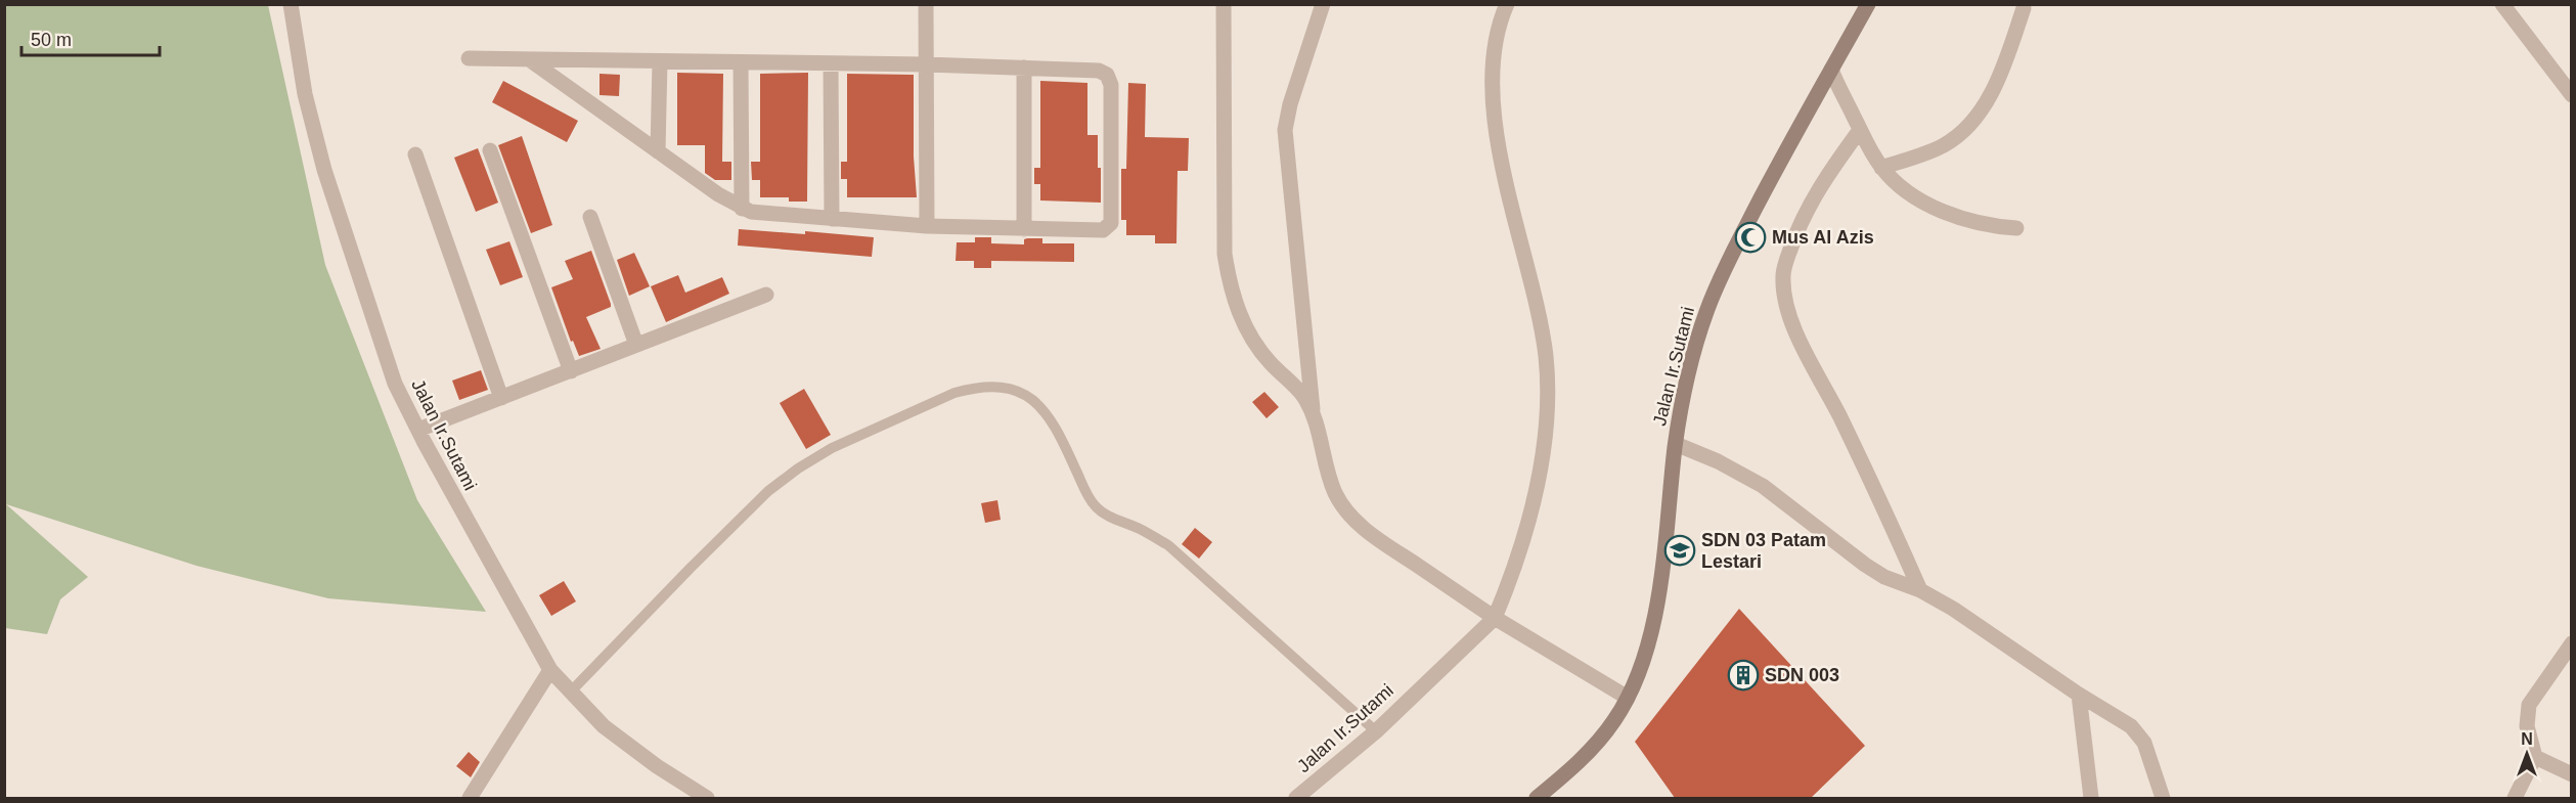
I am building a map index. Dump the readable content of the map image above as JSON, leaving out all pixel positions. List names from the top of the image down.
{
  "streets": {
    "street": ["Jalan Ir.Sutami"]
  },
  "places": {
    "mosque": ["Mus Al Azis"],
    "school or university": ["SDN 03 Patam Lestari"],
    "building": ["SDN 003"]
  },
  "scale_bar": "50 m",
  "north": "top"
}
